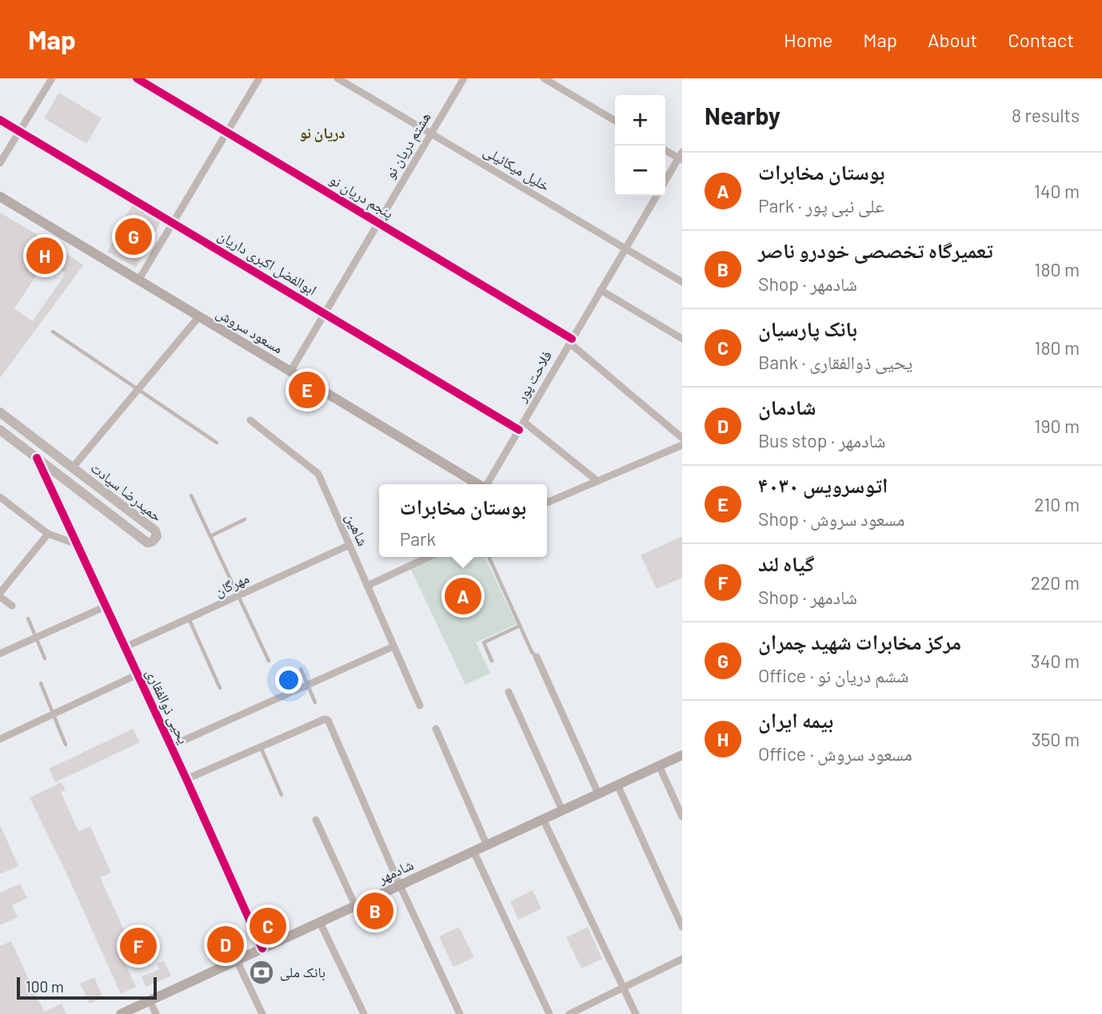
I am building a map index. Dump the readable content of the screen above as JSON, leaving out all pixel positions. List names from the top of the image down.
{
  "streets": {
    "main road": ["مسعود سروش", "شادمهر"],
    "street": [
      "هشتم دریان‌ نو",
      "خلیل میکائیلی",
      "پنجم دریان‌ نو",
      "ابوالفضل اکبری داریان",
      "فلاحت پور",
      "حمیدرضا سیادت",
      "شاهین",
      "مهرگان",
      "یحیی ذوالفقاری"
    ]
  },
  "crossings": [
    ["هشتم دریان‌ نو", "خلیل میکائیلی"],
    ["هشتم دریان‌ نو", "پنجم دریان‌ نو"],
    ["هشتم دریان‌ نو", "ابوالفضل اکبری داریان"],
    ["هشتم دریان‌ نو", "مسعود سروش"],
    ["خلیل میکائیلی", "فلاحت پور"],
    ["پنجم دریان‌ نو", "فلاحت پور"],
    ["ابوالفضل اکبری داریان", "فلاحت پور"],
    ["حمیدرضا سیادت", "یحیی ذوالفقاری"],
    ["شاهین", "مهرگان"],
    ["مهرگان", "یحیی ذوالفقاری"],
    ["یحیی ذوالفقاری", "شادمهر"]
  ],
  "districts": ["دریان نو"],
  "places": {
    "bank": ["بانک ملی"]
  },
  "scale_bar": "100 m",
  "page": {
    "header": "Map",
    "nav": [
      "Home",
      "Map",
      "About",
      "Contact"
    ],
    "heading": ["Nearby", "8 results"],
    "map_buttons": ["+", "−"],
    "list": [
      {
        "mark": "A",
        "name": "بوستان مخابرات",
        "note": "Park · علی نبی پور",
        "value": "140 m"
      },
      {
        "mark": "B",
        "name": "تعمیرگاه تخصصی خودرو ناصر",
        "note": "Shop · شادمهر",
        "value": "180 m"
      },
      {
        "mark": "C",
        "name": "بانک پارسیان",
        "note": "Bank · یحیی ذوالفقاری",
        "value": "180 m"
      },
      {
        "mark": "D",
        "name": "شادمان",
        "note": "Bus stop · شادمهر",
        "value": "190 m"
      },
      {
        "mark": "E",
        "name": "اتوسرویس ۴۰۳۰",
        "note": "Shop · مسعود سروش",
        "value": "210 m"
      },
      {
        "mark": "F",
        "name": "گیاه لند",
        "note": "Shop · شادمهر",
        "value": "220 m"
      },
      {
        "mark": "G",
        "name": "مرکز مخابرات شهید چمران",
        "note": "Office · ششم دریان‌ نو",
        "value": "340 m"
      },
      {
        "mark": "H",
        "name": "بیمه ایران",
        "note": "Office · مسعود سروش",
        "value": "350 m"
      }
    ],
    "pins": [
      "G",
      "H",
      "E",
      "A",
      "B",
      "C",
      "D",
      "F"
    ],
    "popup": ["بوستان مخابرات", "Park"],
    "scale": "100 m"
  }
}
